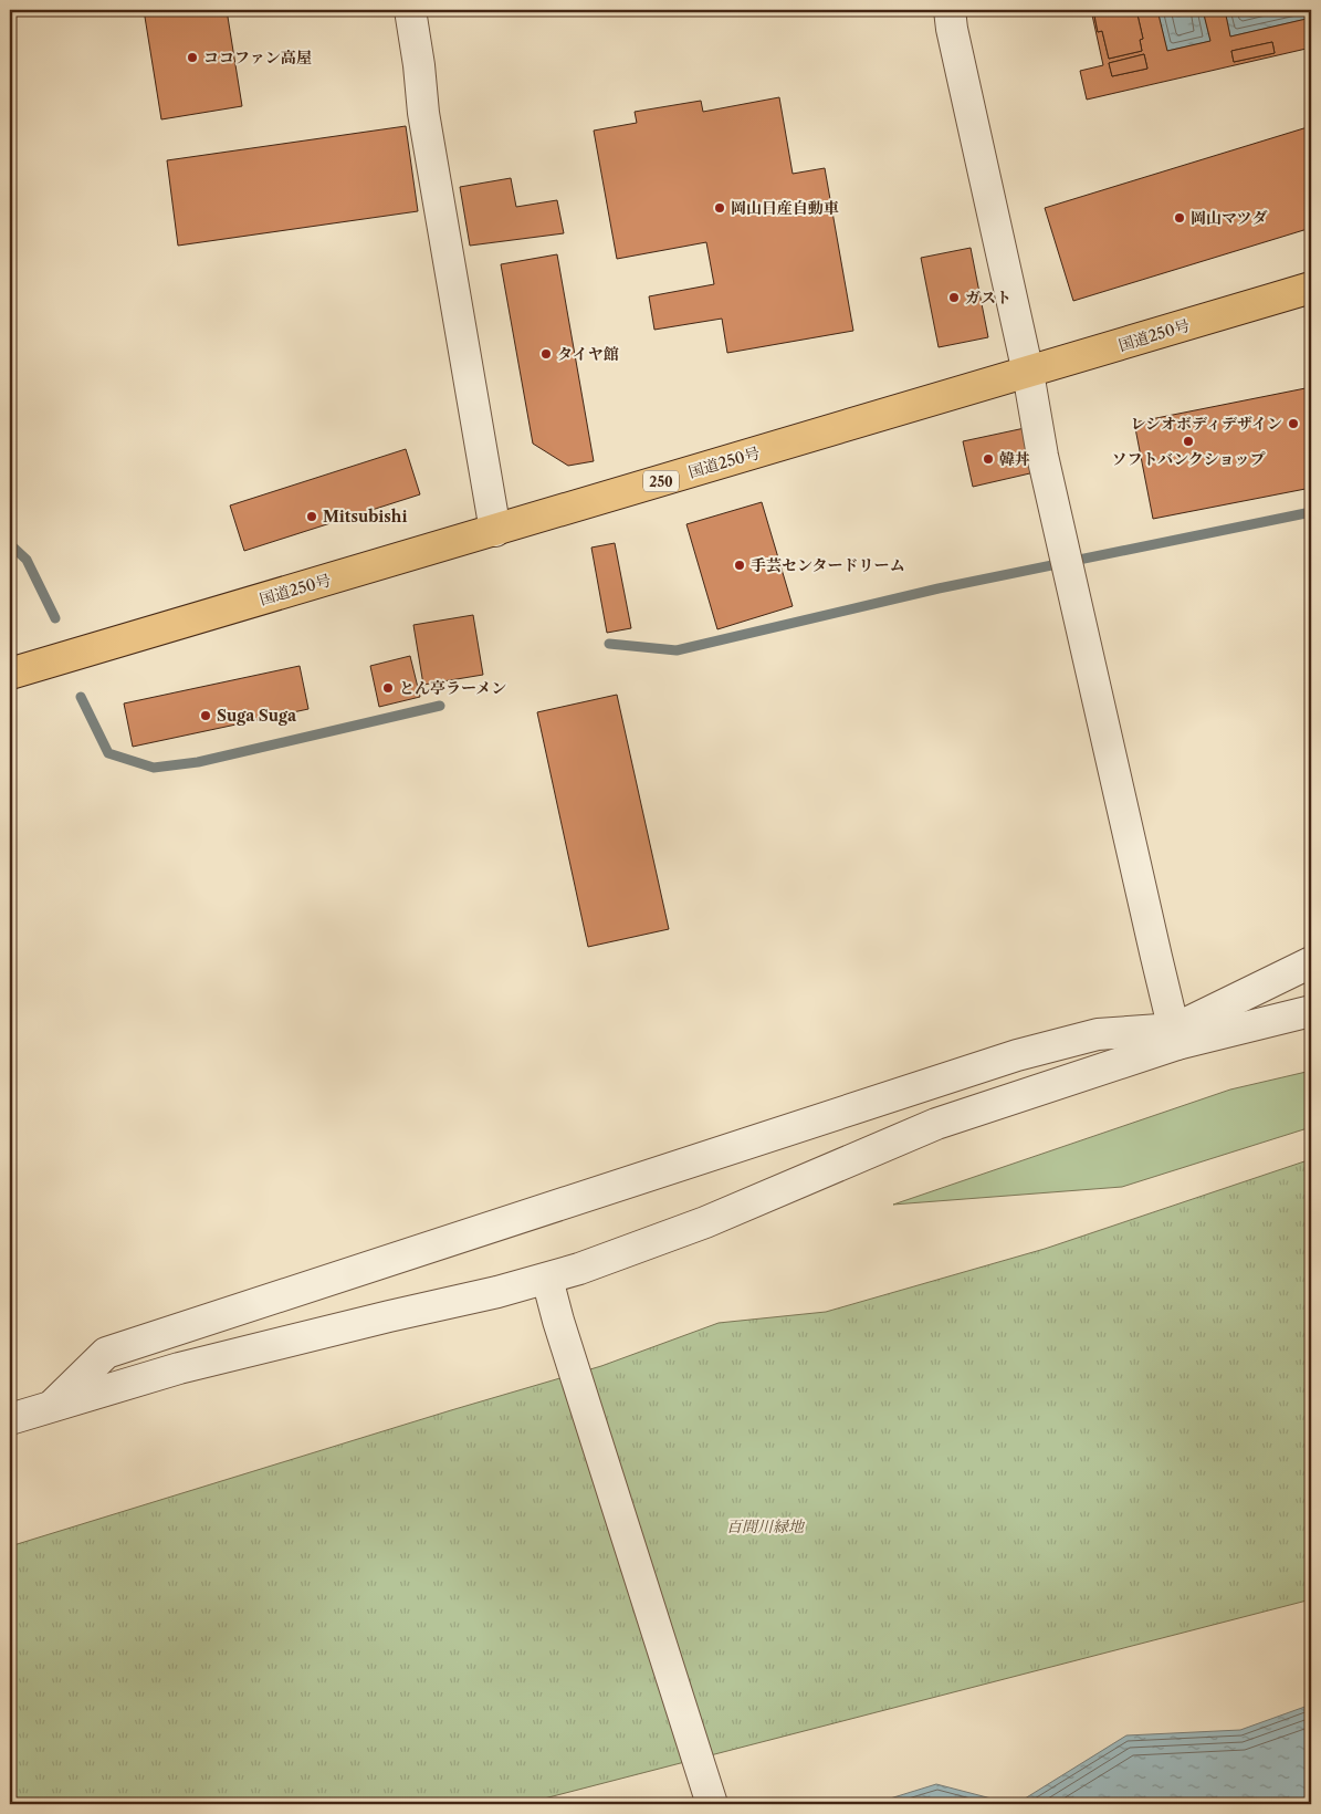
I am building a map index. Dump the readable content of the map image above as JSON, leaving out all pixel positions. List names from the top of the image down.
{
  "streets": {
    "highway": ["国道250号", "250"]
  },
  "parks": ["百間川緑地"],
  "places": [
    "ココファン高屋",
    "岡山日産自動車",
    "岡山マツダ",
    "ガスト",
    "タイヤ館",
    "レシオボディデザイン",
    "ソフトバンクショップ",
    "韓丼",
    "Mitsubishi",
    "手芸センタードリーム",
    "とん亭ラーメン",
    "Suga Suga"
  ]
}
